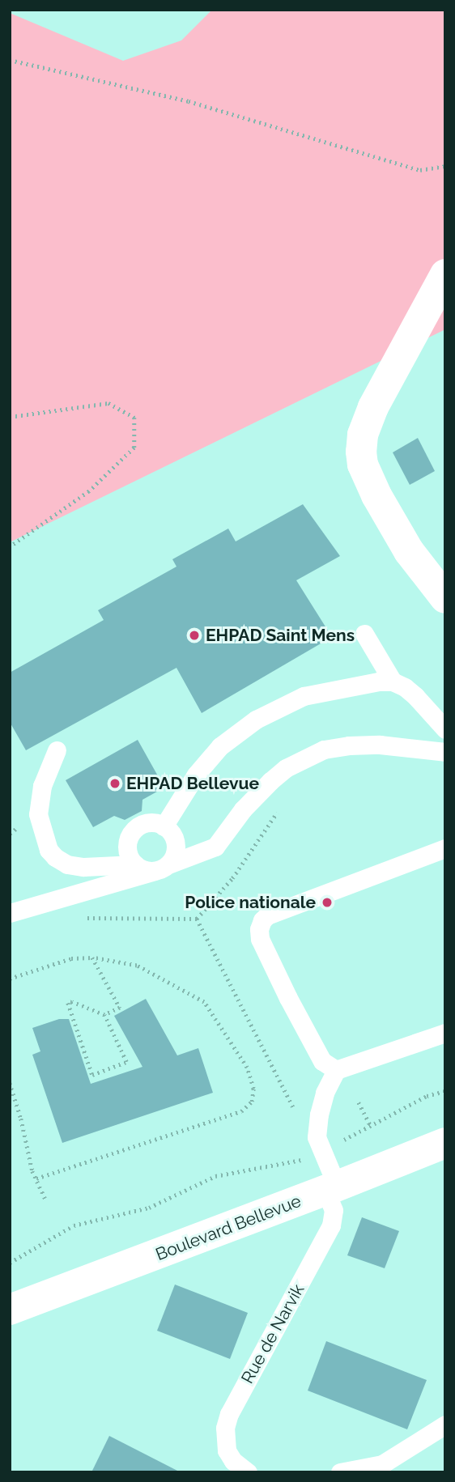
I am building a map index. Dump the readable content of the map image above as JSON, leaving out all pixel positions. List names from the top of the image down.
{
  "streets": {
    "street": ["Boulevard Bellevue"],
    "lane": ["Rue de Narvik"]
  },
  "crossings": [
    ["Boulevard Bellevue", "Rue de Narvik"]
  ],
  "places": ["EHPAD Saint Mens", "EHPAD Bellevue", "Police nationale"]
}
